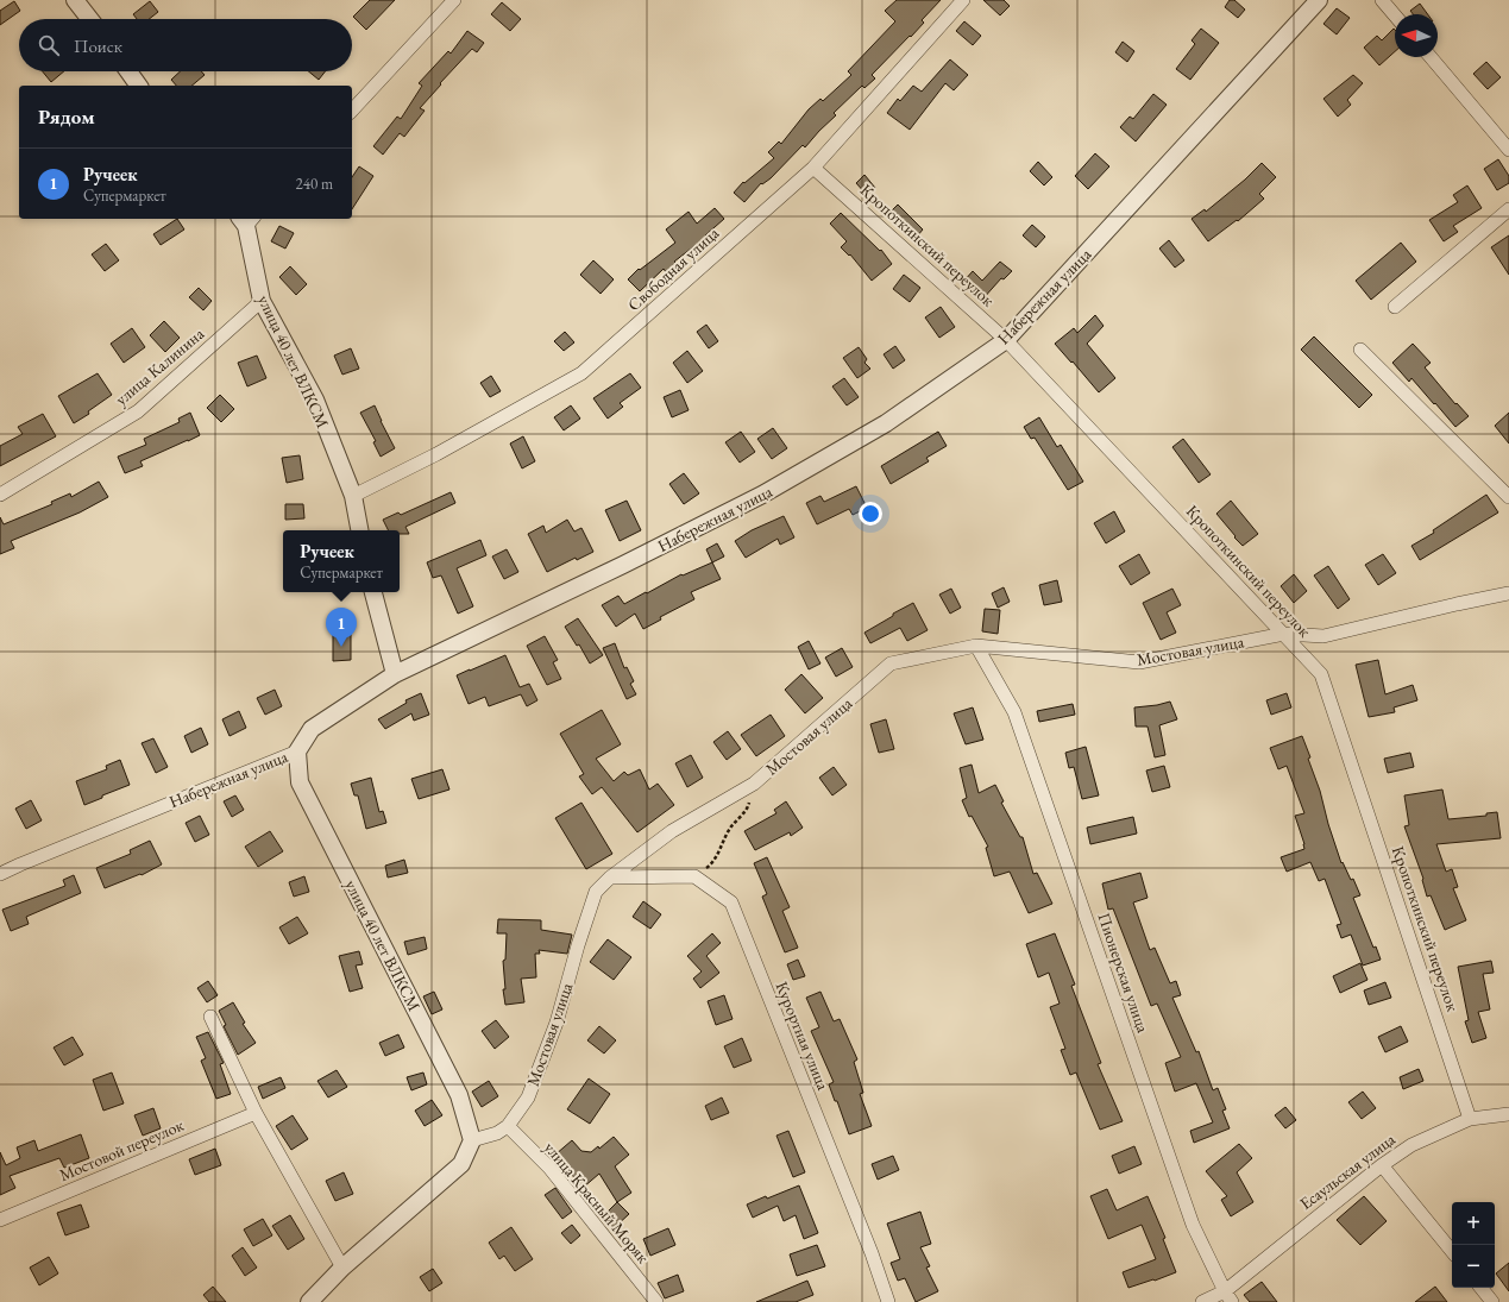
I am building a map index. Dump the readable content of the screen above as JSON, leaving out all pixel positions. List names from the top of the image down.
{
  "streets": {
    "street": [
      "Кропоткинский переулок",
      "Свободная улица",
      "Набережная улица",
      "улица 40 лет ВЛКСМ",
      "улица Калинина",
      "Мостовая улица",
      "Пионерская улица",
      "Курортная улица",
      "Мостовой переулок",
      "Есаульская улица",
      "улица Красный Моряк"
    ]
  },
  "crossings": [
    ["Кропоткинский переулок", "Свободная улица"],
    ["Кропоткинский переулок", "Набережная улица"],
    ["Кропоткинский переулок", "Мостовая улица"],
    ["Кропоткинский переулок", "Есаульская улица"],
    ["Свободная улица", "улица 40 лет ВЛКСМ"],
    ["Набережная улица", "улица 40 лет ВЛКСМ"],
    ["улица 40 лет ВЛКСМ", "улица Калинина"],
    ["улица 40 лет ВЛКСМ", "Мостовая улица"],
    ["Мостовая улица", "Пионерская улица"],
    ["Мостовая улица", "улица Красный Моряк"],
    ["Пионерская улица", "Есаульская улица"]
  ],
  "north": "left",
  "page": {
    "search": "Поиск",
    "heading": "Рядом",
    "list": [
      {
        "mark": "1",
        "name": "Ручеек",
        "note": "Супермаркет",
        "value": "240 m"
      }
    ],
    "popup": ["Ручеек", "Супермаркет"],
    "pins": "1",
    "map_buttons": ["+", "−"]
  }
}
